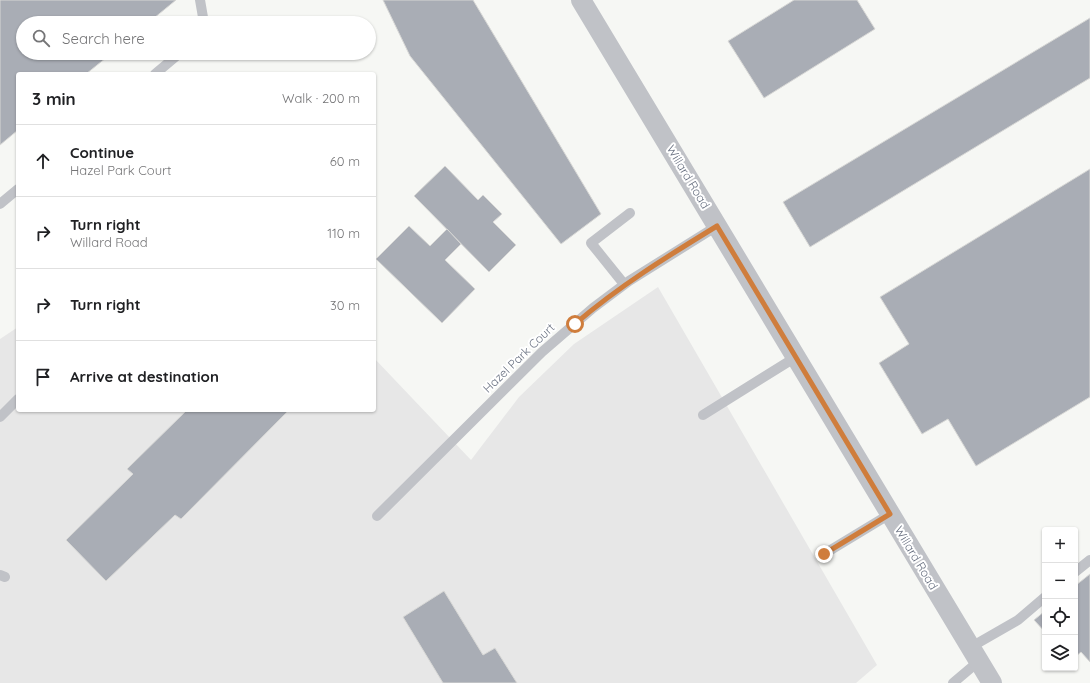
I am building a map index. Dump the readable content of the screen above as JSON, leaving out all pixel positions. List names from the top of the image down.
{
  "streets": {
    "street": ["Willard Road"],
    "lane": ["Hazel Park Court"]
  },
  "crossings": [
    ["Willard Road", "Hazel Park Court"]
  ],
  "page": {
    "search": "Search here",
    "heading": ["3 min", "Walk · 200 m"],
    "list": [
      ["Continue", "Hazel Park Court", "60 m"],
      ["Turn right", "Willard Road", "110 m"],
      ["Turn right", "30 m"],
      "Arrive at destination"
    ],
    "map_buttons": ["+", "−"]
  }
}
